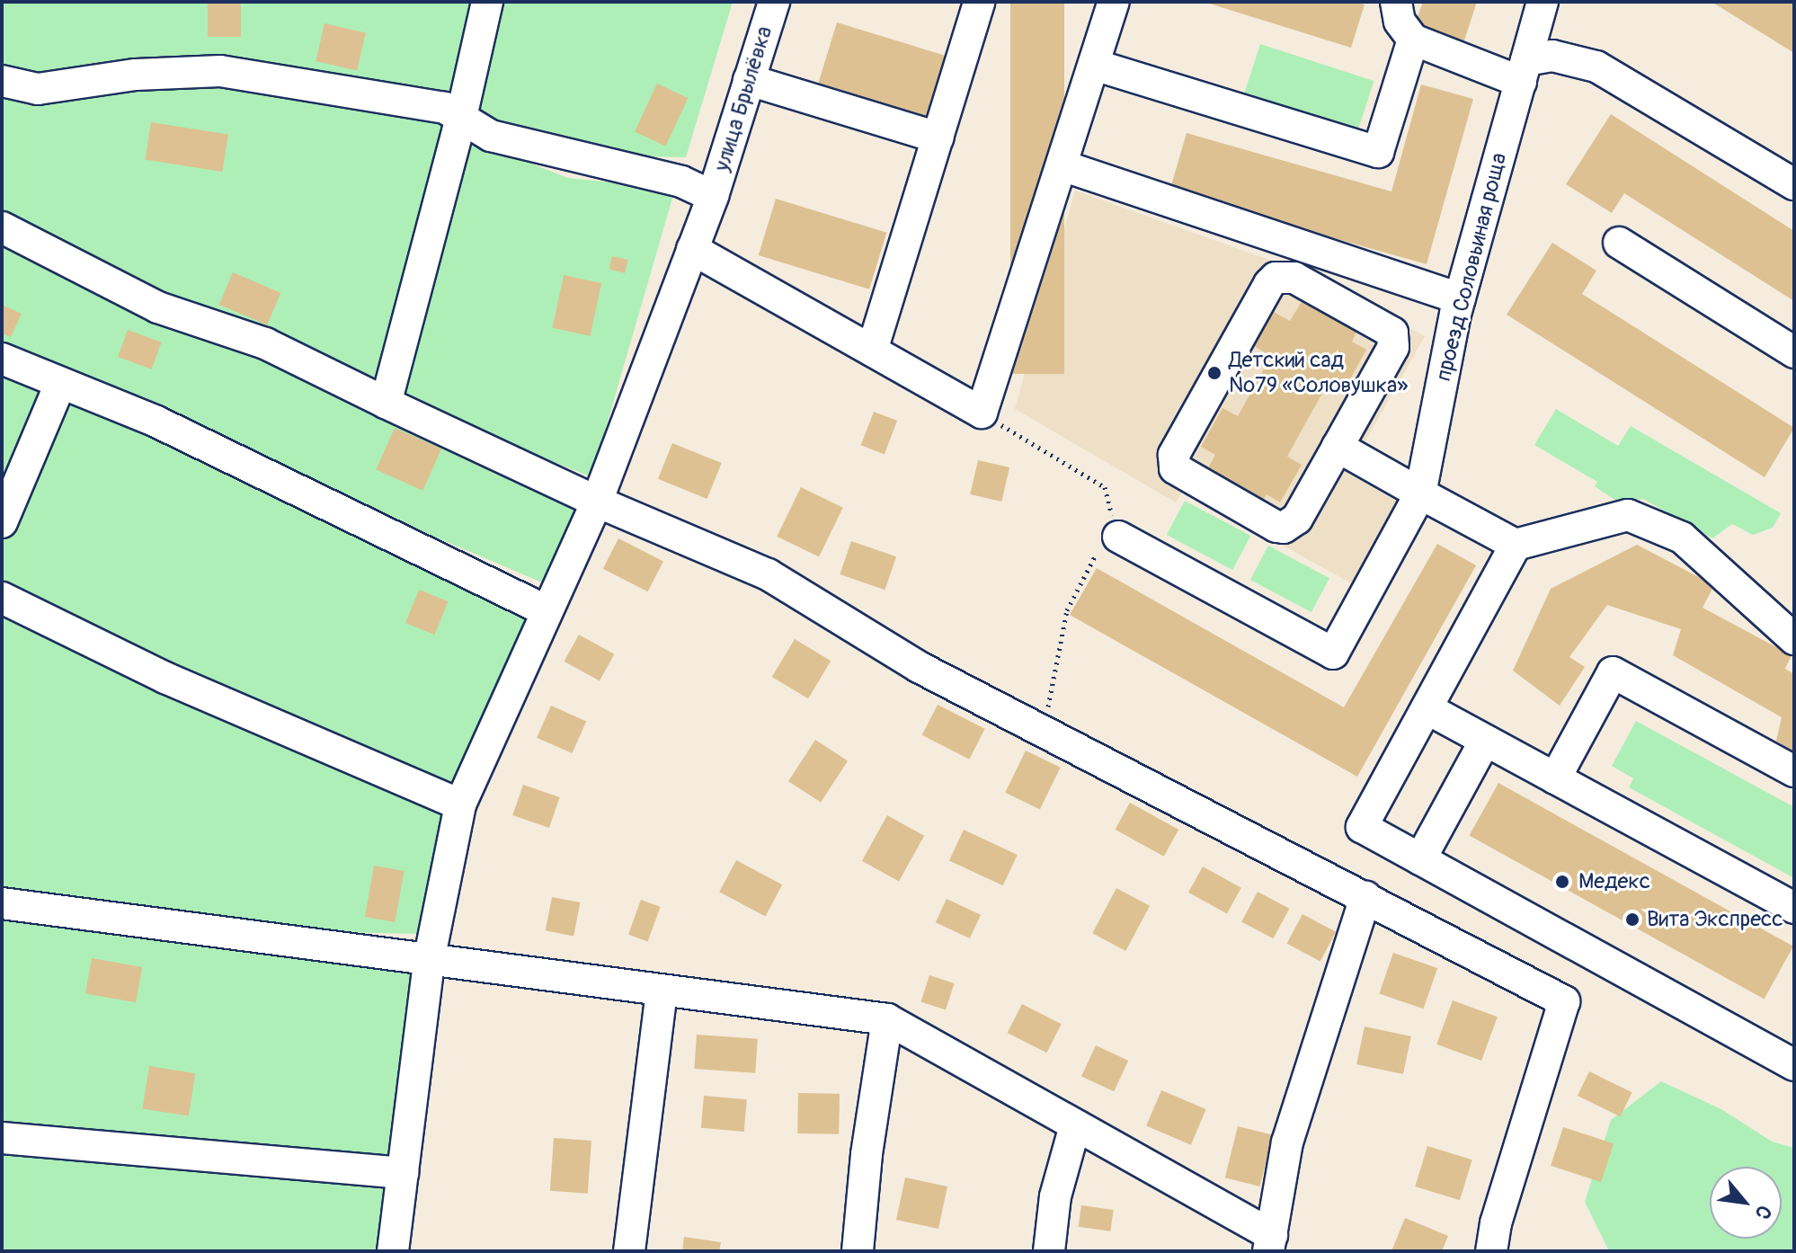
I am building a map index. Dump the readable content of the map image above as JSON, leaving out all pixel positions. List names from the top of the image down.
{
  "streets": {
    "street": ["улица Брылёвка", "проезд Соловьиная роща"]
  },
  "places": ["Детский сад №79 «Соловушка»", "Медекс", "Вита Экспресс"],
  "north": "bottom right"
}
